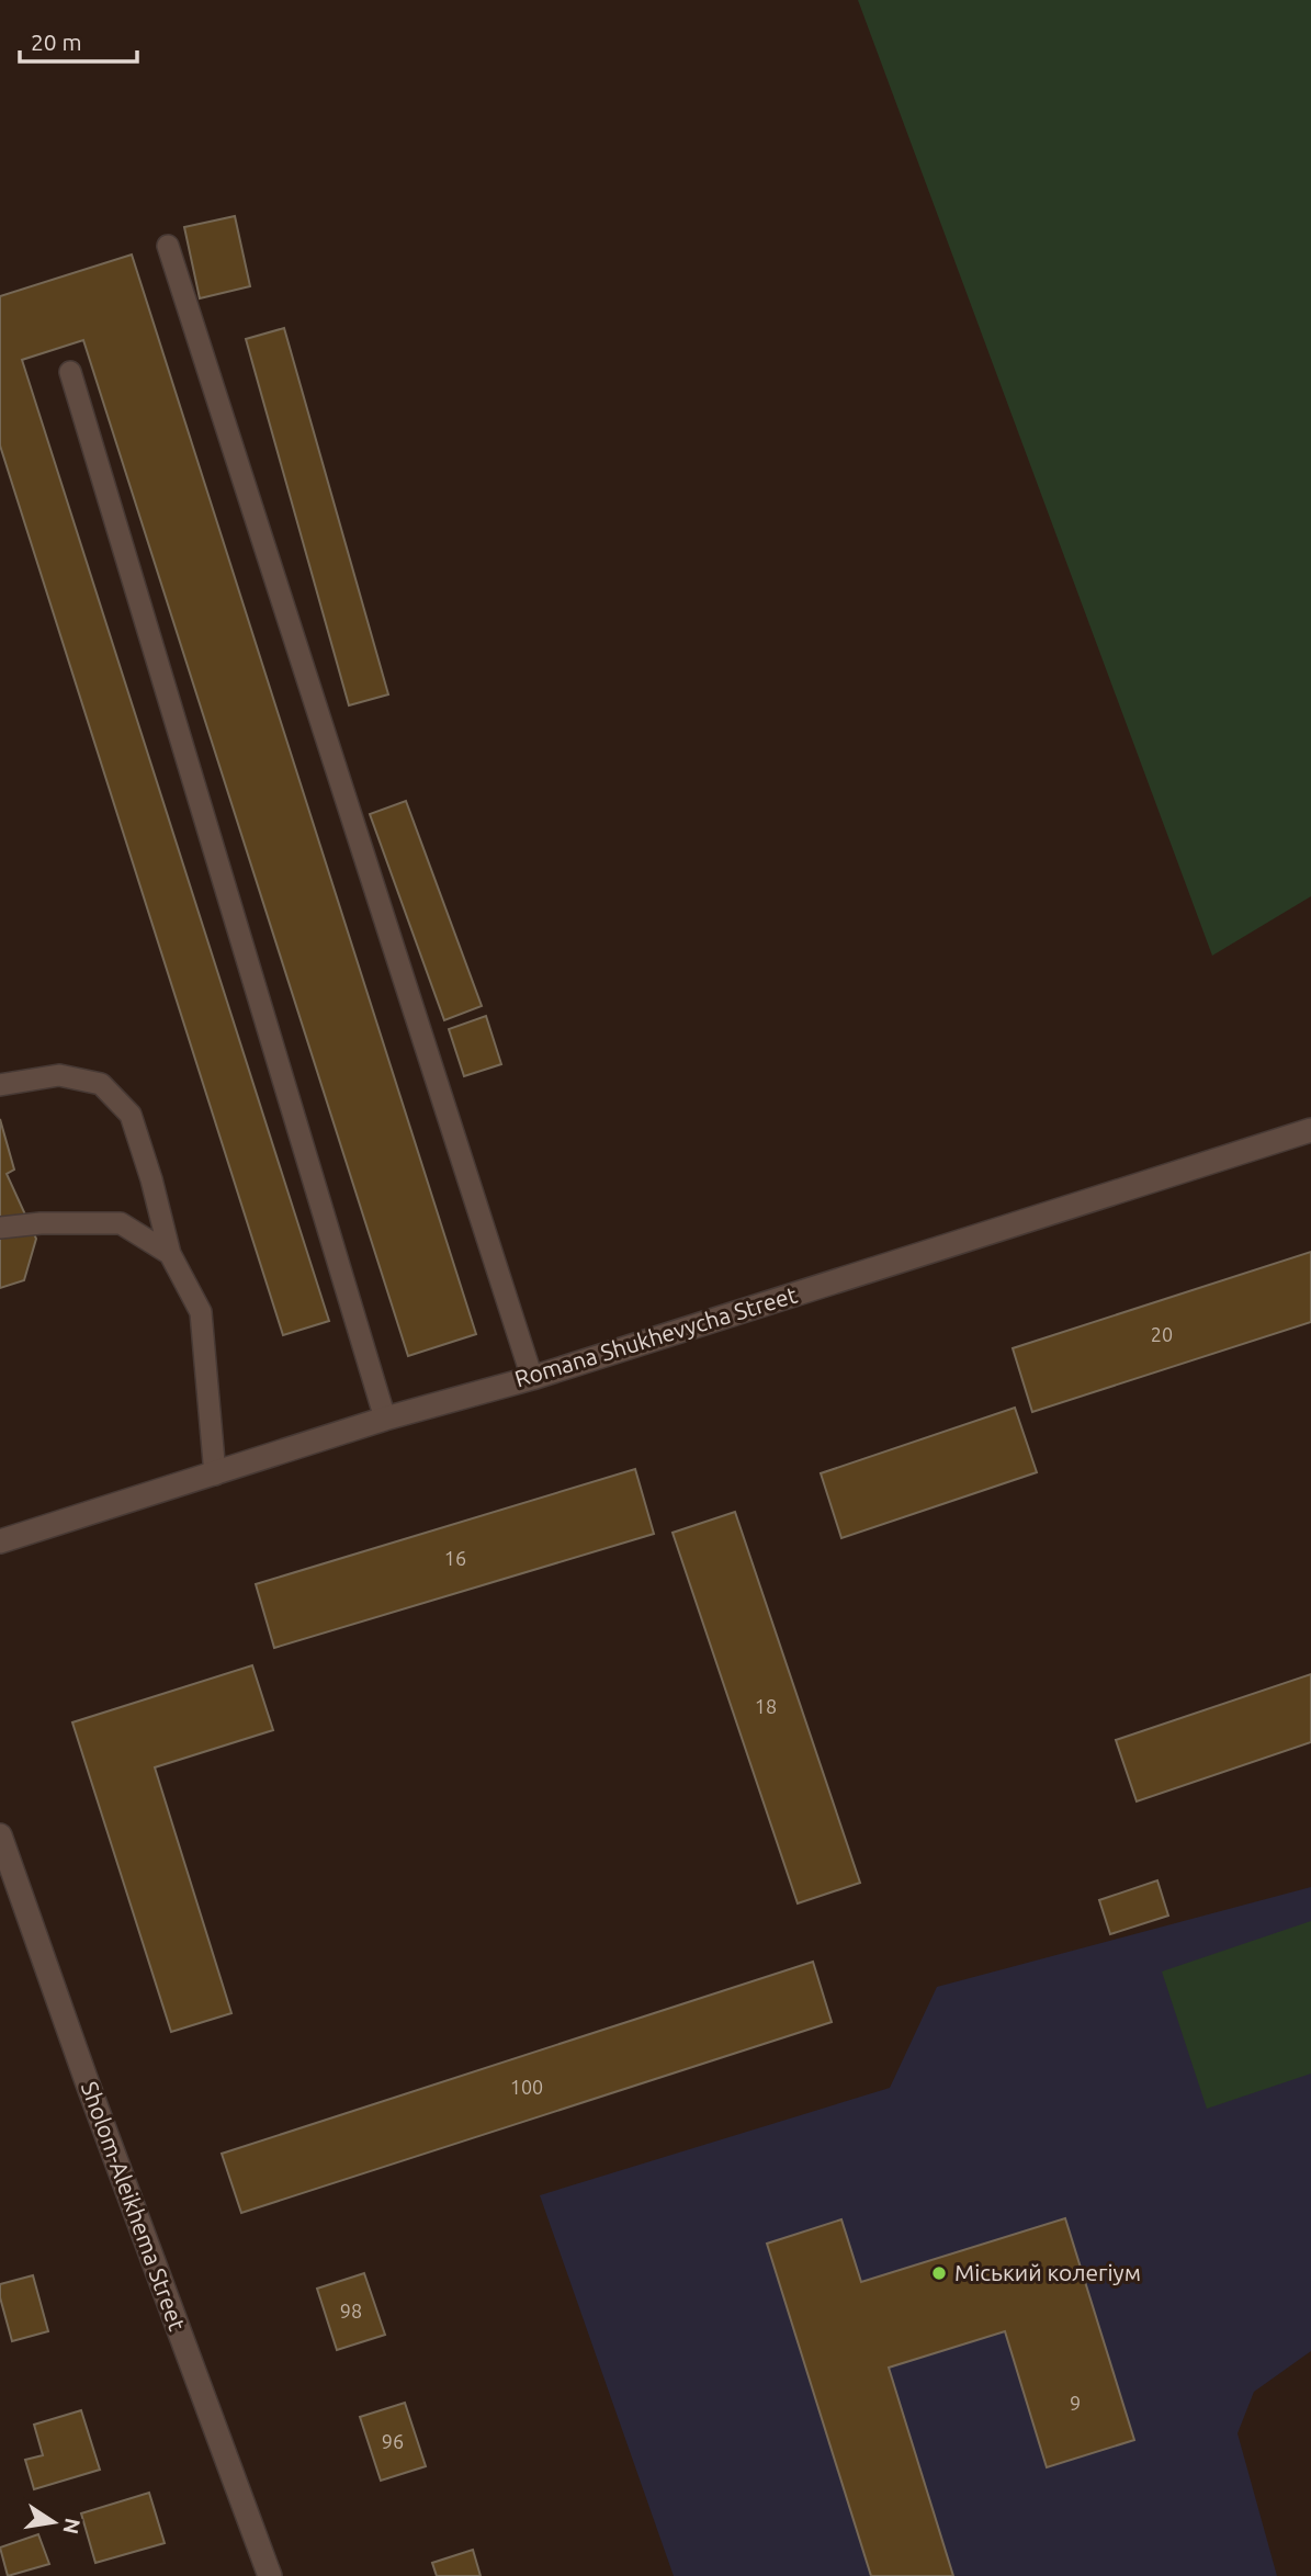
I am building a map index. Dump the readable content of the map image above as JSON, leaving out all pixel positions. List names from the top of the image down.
{
  "streets": {
    "street": ["Romana Shukhevycha Street", "Sholom-Aleikhema Street"]
  },
  "places": ["Міський колегіум"],
  "house_numbers": [
    "20",
    "16",
    "18",
    "100",
    "98",
    "9",
    "96"
  ],
  "scale_bar": "20 m",
  "north": "right"
}
